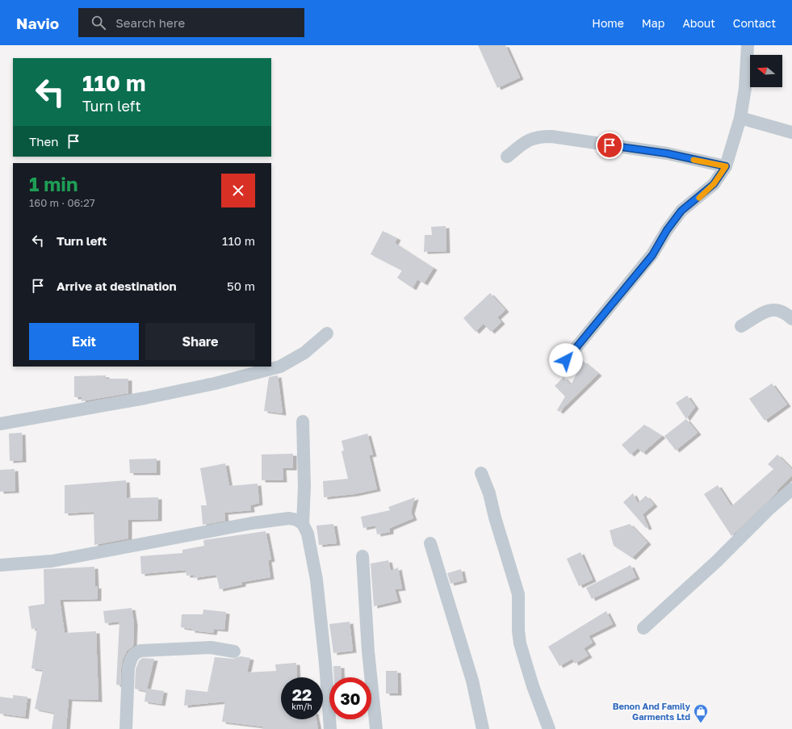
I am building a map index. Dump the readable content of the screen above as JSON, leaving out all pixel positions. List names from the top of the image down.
{
  "places": {
    "shop": ["Benon And Family Garments Ltd"]
  },
  "north": "left",
  "page": {
    "header": "Navio",
    "search": "Search here",
    "nav": [
      "Home",
      "Map",
      "About",
      "Contact"
    ],
    "turn": ["110 m", "Turn left"],
    "then": "Then",
    "heading": ["1 min", "160 m · 06:27"],
    "list": [
      {
        "name": "Turn left",
        "value": "110 m"
      },
      {
        "name": "Arrive at destination",
        "value": "50 m"
      }
    ],
    "buttons": ["Exit", "Share"],
    "speed": "22 km/h",
    "limit": "30"
  }
}
